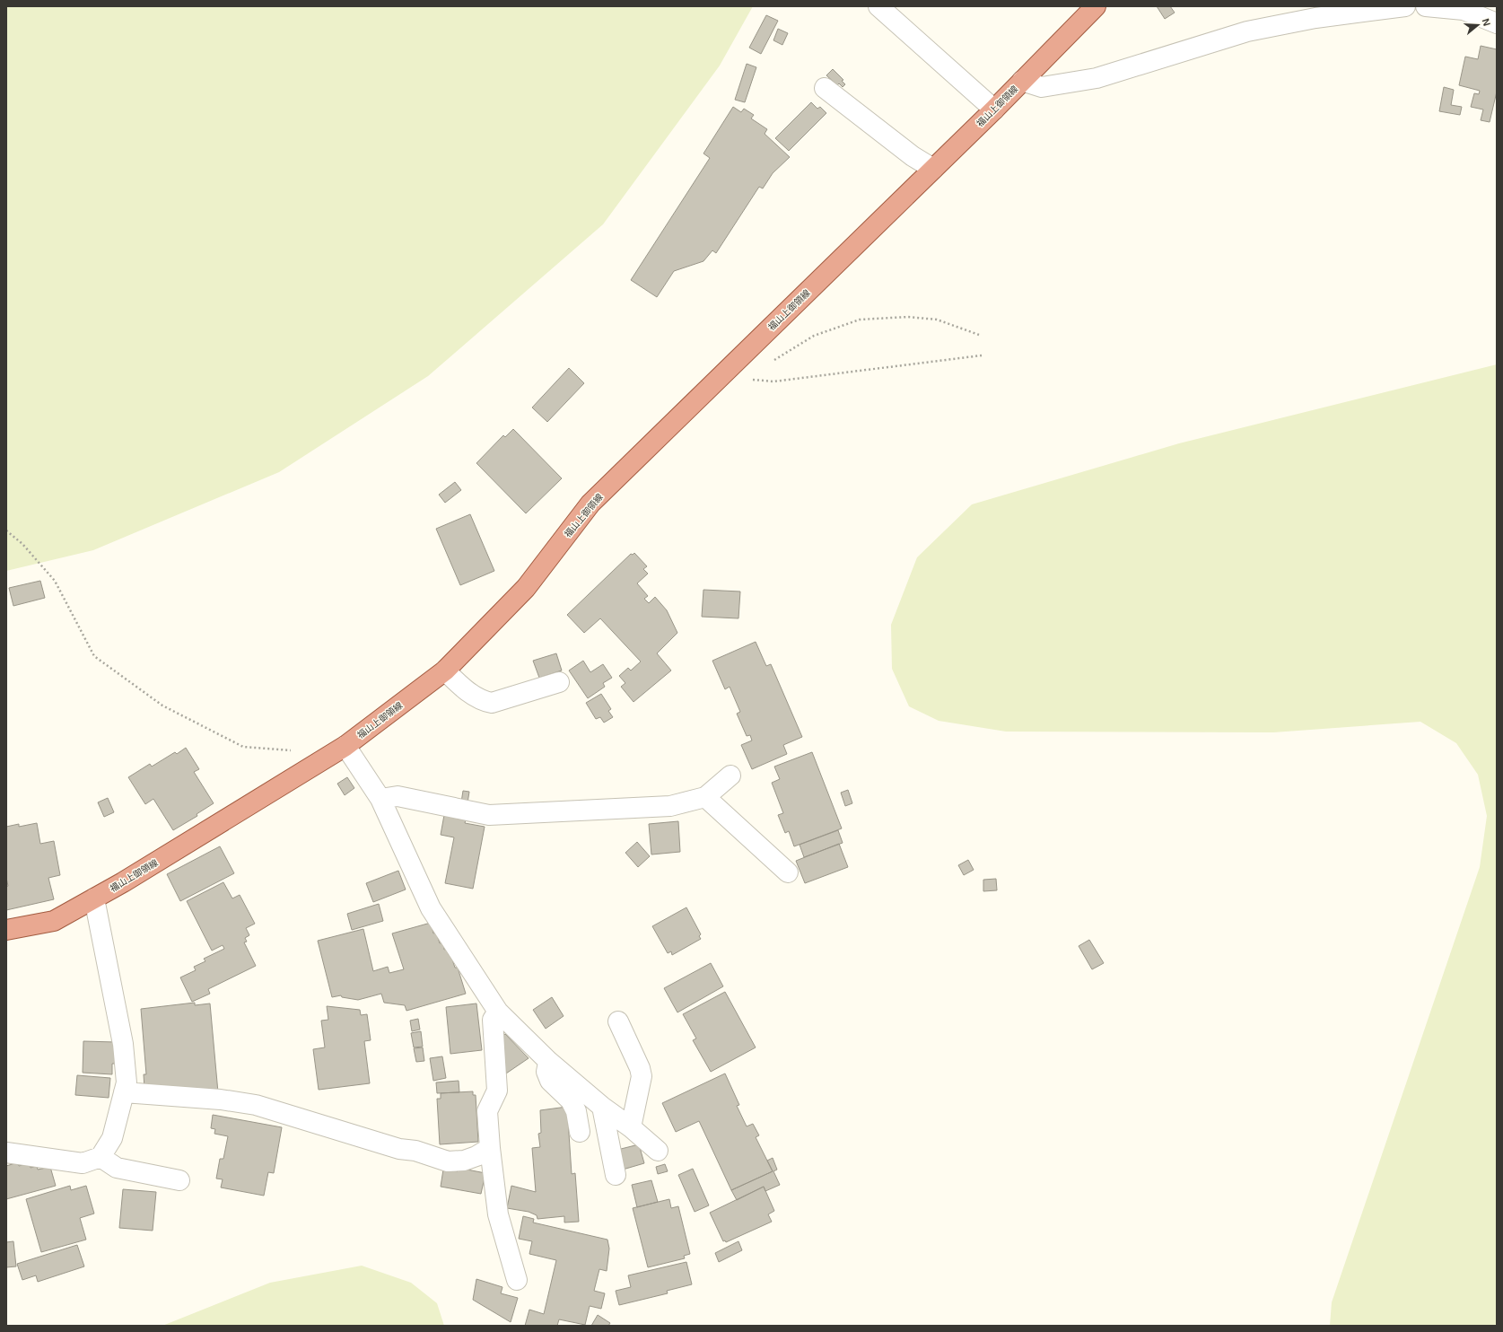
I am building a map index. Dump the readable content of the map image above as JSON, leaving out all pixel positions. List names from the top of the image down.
{
  "streets": {
    "main road": ["福山上御領線"]
  },
  "north": "right"
}
